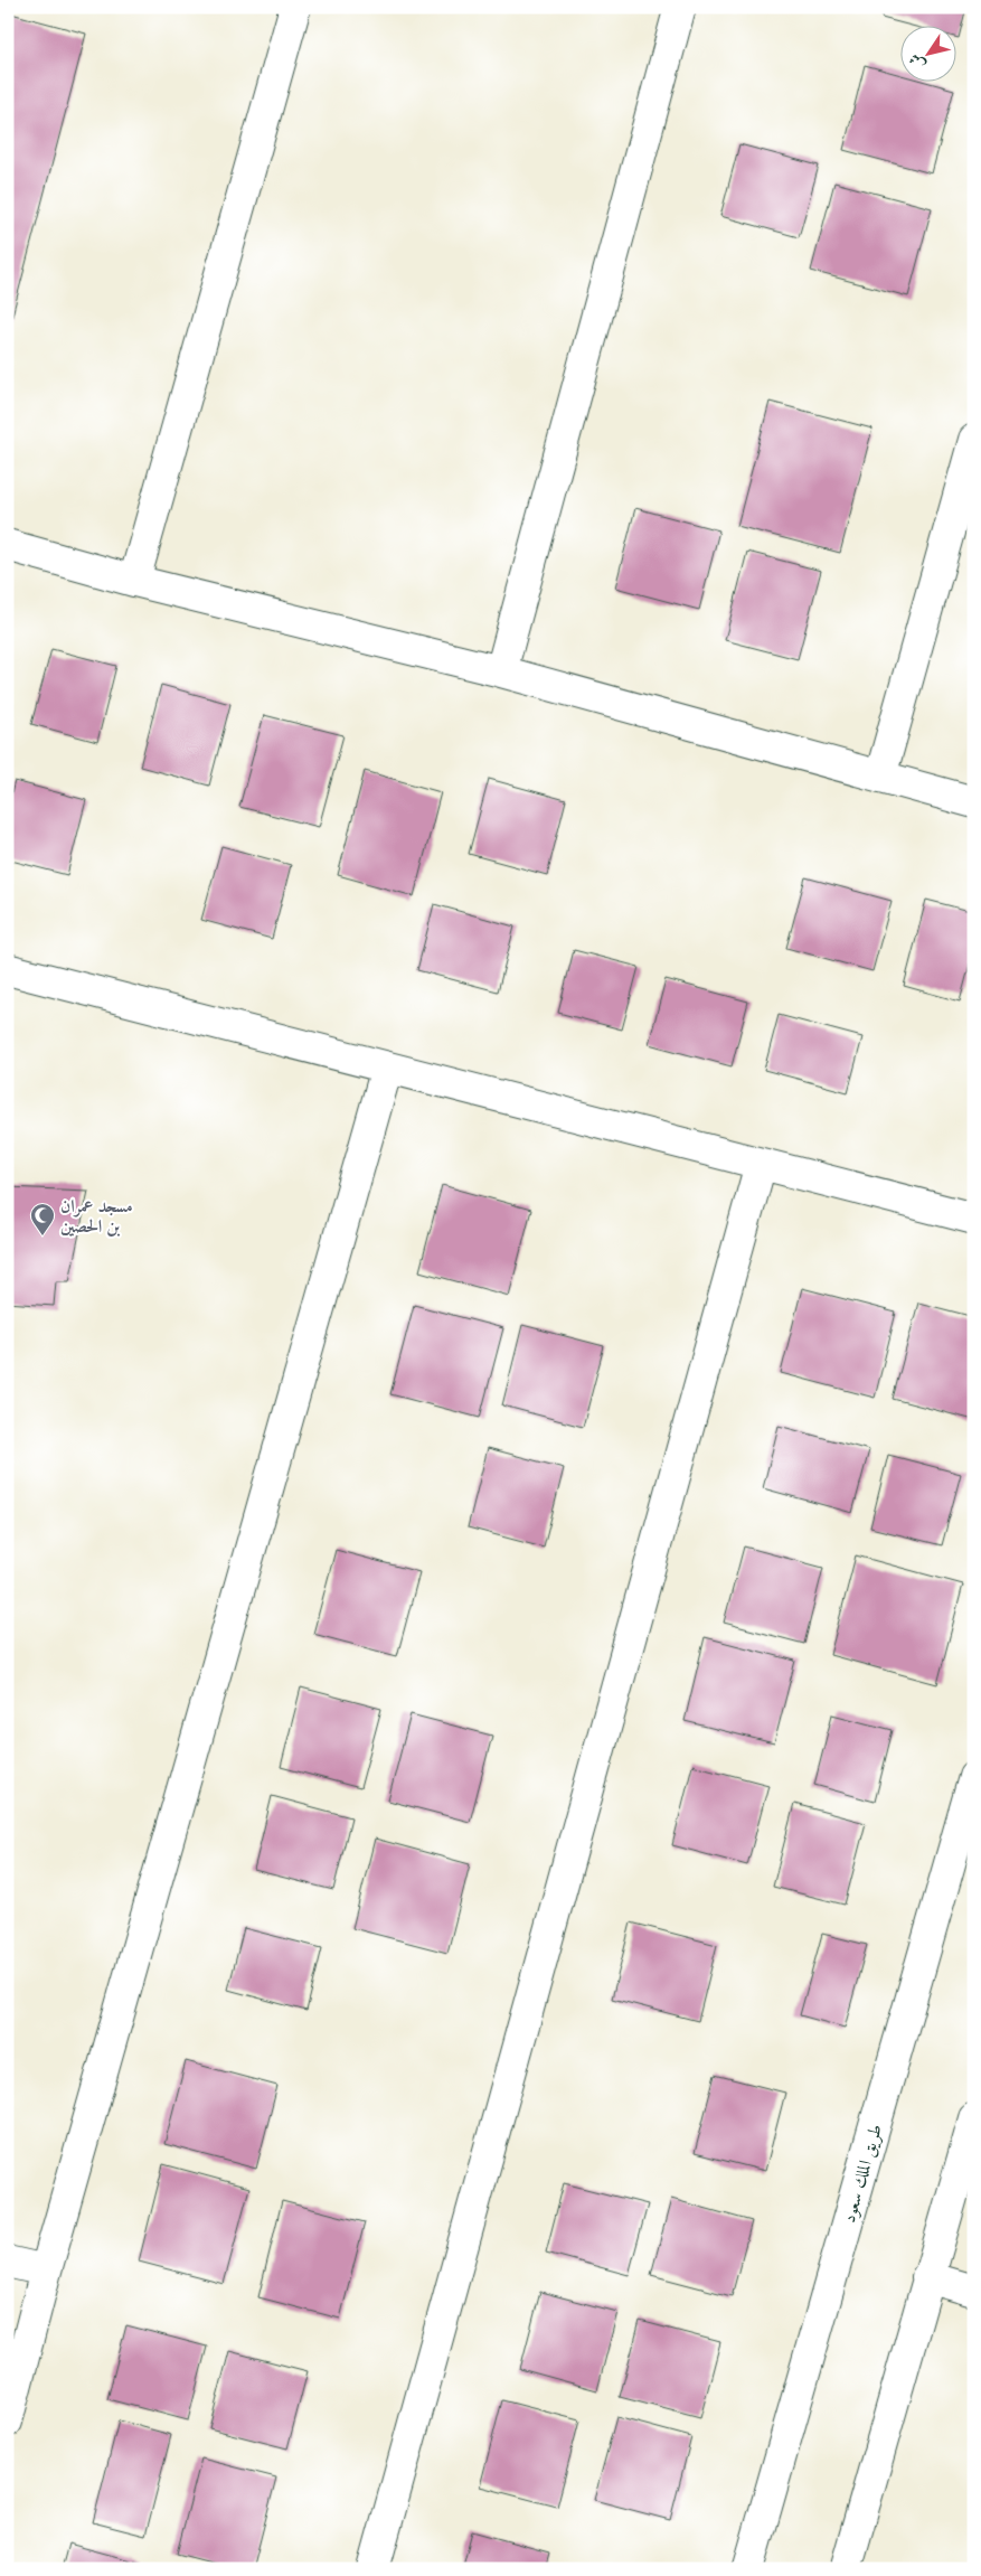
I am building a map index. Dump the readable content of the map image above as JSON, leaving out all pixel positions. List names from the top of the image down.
{
  "streets": {
    "street": ["طريق الملك سعود"]
  },
  "places": {
    "mosque": ["مسجد عمران بن الحصين"]
  },
  "north": "bottom left"
}
